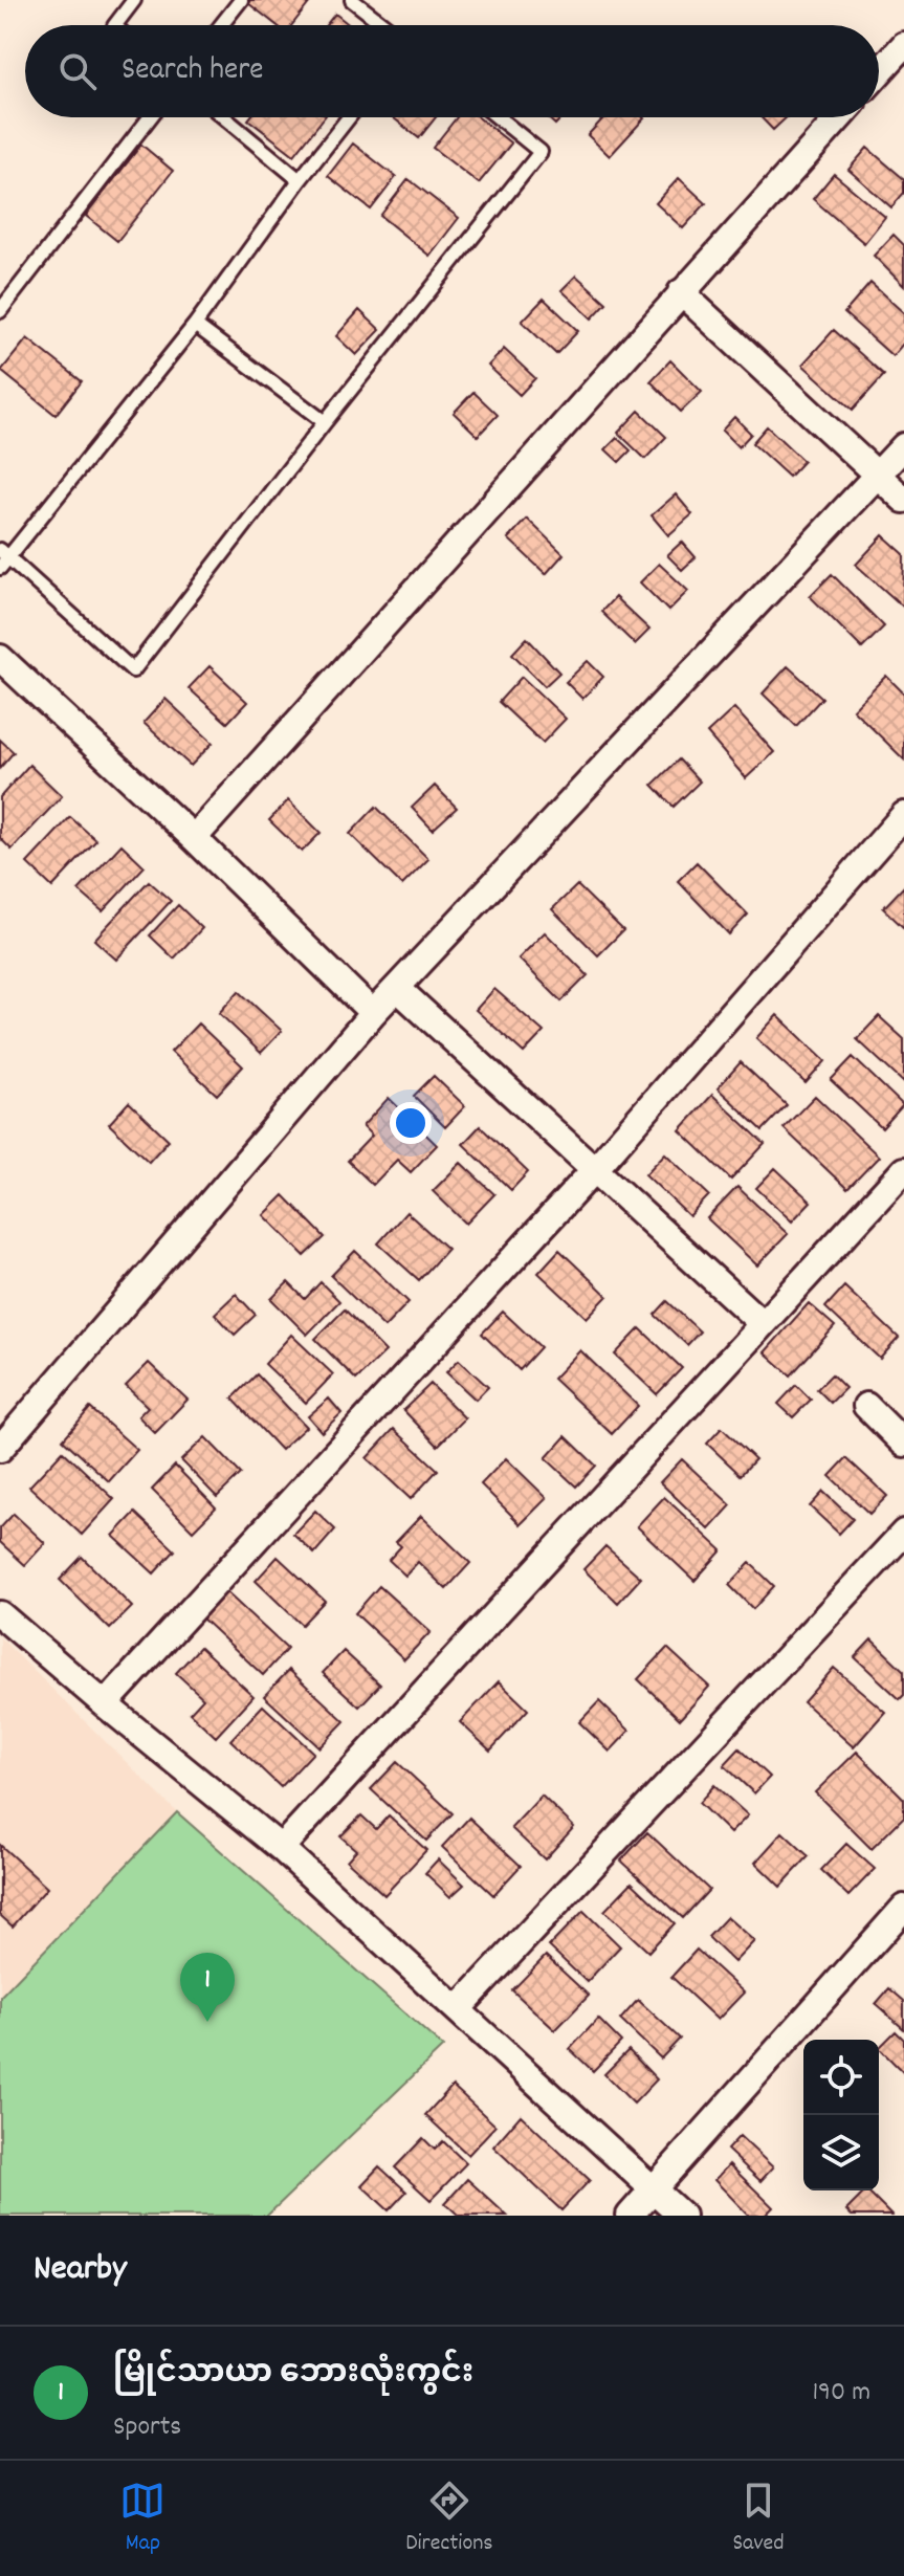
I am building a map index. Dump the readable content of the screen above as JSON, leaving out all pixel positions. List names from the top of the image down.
{
  "page": {
    "search": "Search here",
    "pins": "1",
    "heading": "Nearby",
    "list": [
      {
        "mark": "1",
        "name": "မြိုင်သာယာ ဘေားလုံးကွင်း",
        "note": "Sports",
        "value": "190 m"
      }
    ],
    "nav": ["Map", "Directions", "Saved"]
  }
}
